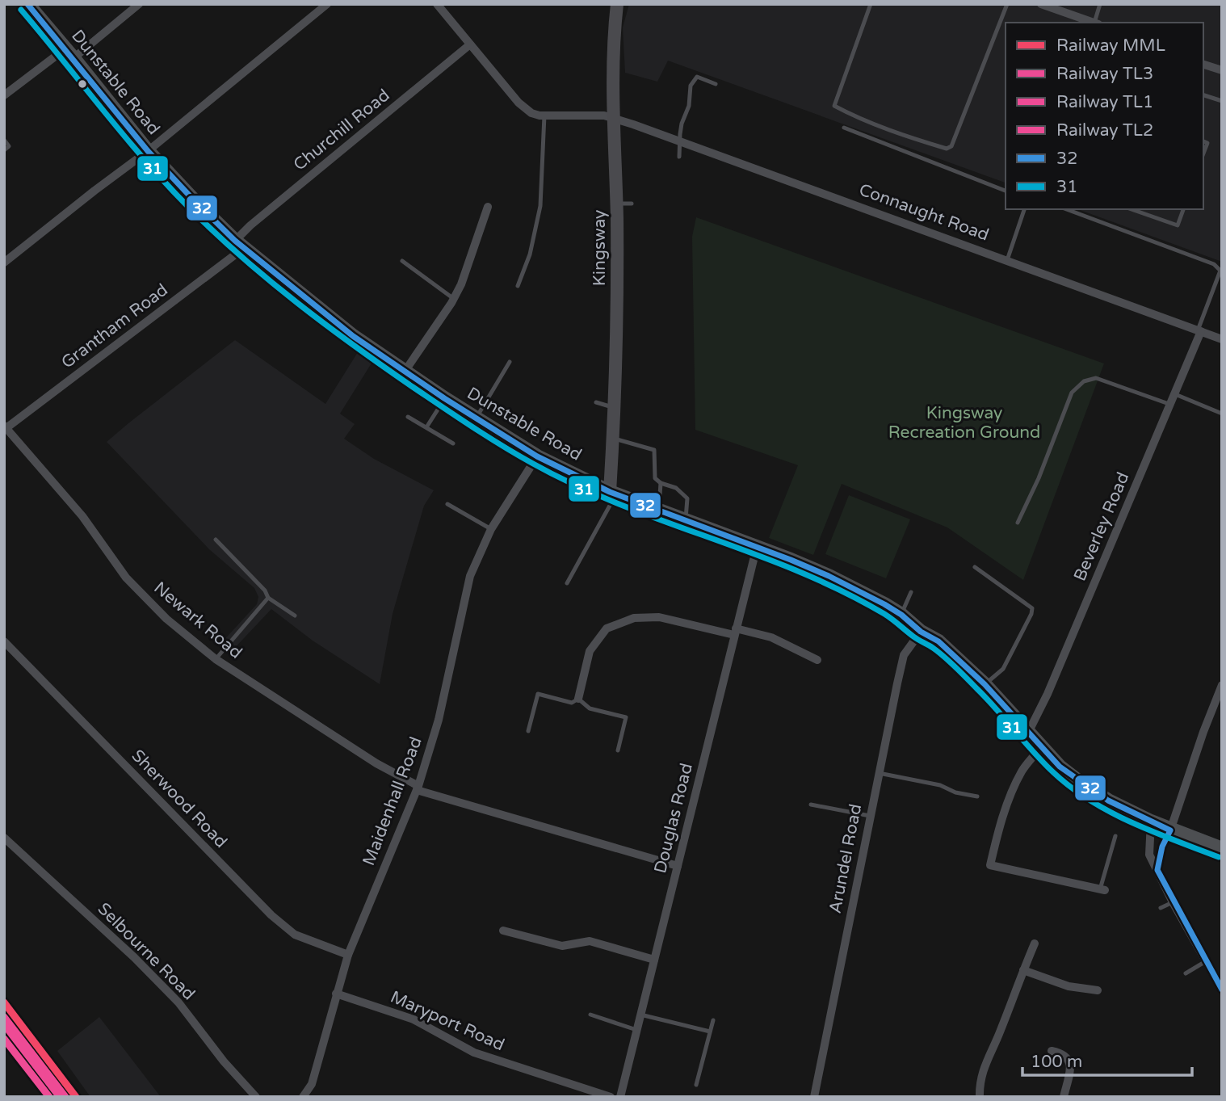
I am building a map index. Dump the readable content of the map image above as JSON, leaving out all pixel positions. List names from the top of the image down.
{
  "streets": {
    "main road": ["Dunstable Road"],
    "street": [
      "Churchill Road",
      "Connaught Road",
      "Kingsway",
      "Grantham Road",
      "Beverley Road",
      "Newark Road",
      "Sherwood Road",
      "Maidenhall Road",
      "Douglas Road",
      "Arundel Road",
      "Selbourne Road",
      "Maryport Road"
    ]
  },
  "crossings": [
    ["Dunstable Road", "Churchill Road"],
    ["Dunstable Road", "Kingsway"],
    ["Dunstable Road", "Grantham Road"],
    ["Dunstable Road", "Beverley Road"],
    ["Dunstable Road", "Maidenhall Road"],
    ["Dunstable Road", "Douglas Road"],
    ["Dunstable Road", "Arundel Road"],
    ["Churchill Road", "Grantham Road"],
    ["Connaught Road", "Kingsway"],
    ["Connaught Road", "Beverley Road"],
    ["Grantham Road", "Newark Road"],
    ["Newark Road", "Maidenhall Road"],
    ["Newark Road", "Douglas Road"],
    ["Sherwood Road", "Maidenhall Road"],
    ["Maidenhall Road", "Maryport Road"]
  ],
  "parks": ["Kingsway Recreation Ground"],
  "lines": [
    "transit line 32",
    "transit line 31",
    "rail line MML",
    "rail line TL3",
    "rail line TL1",
    "rail line TL2"
  ],
  "legend": [
    "Railway MML",
    "Railway TL3",
    "Railway TL1",
    "Railway TL2",
    "32",
    "31"
  ],
  "scale_bar": "100 m"
}
